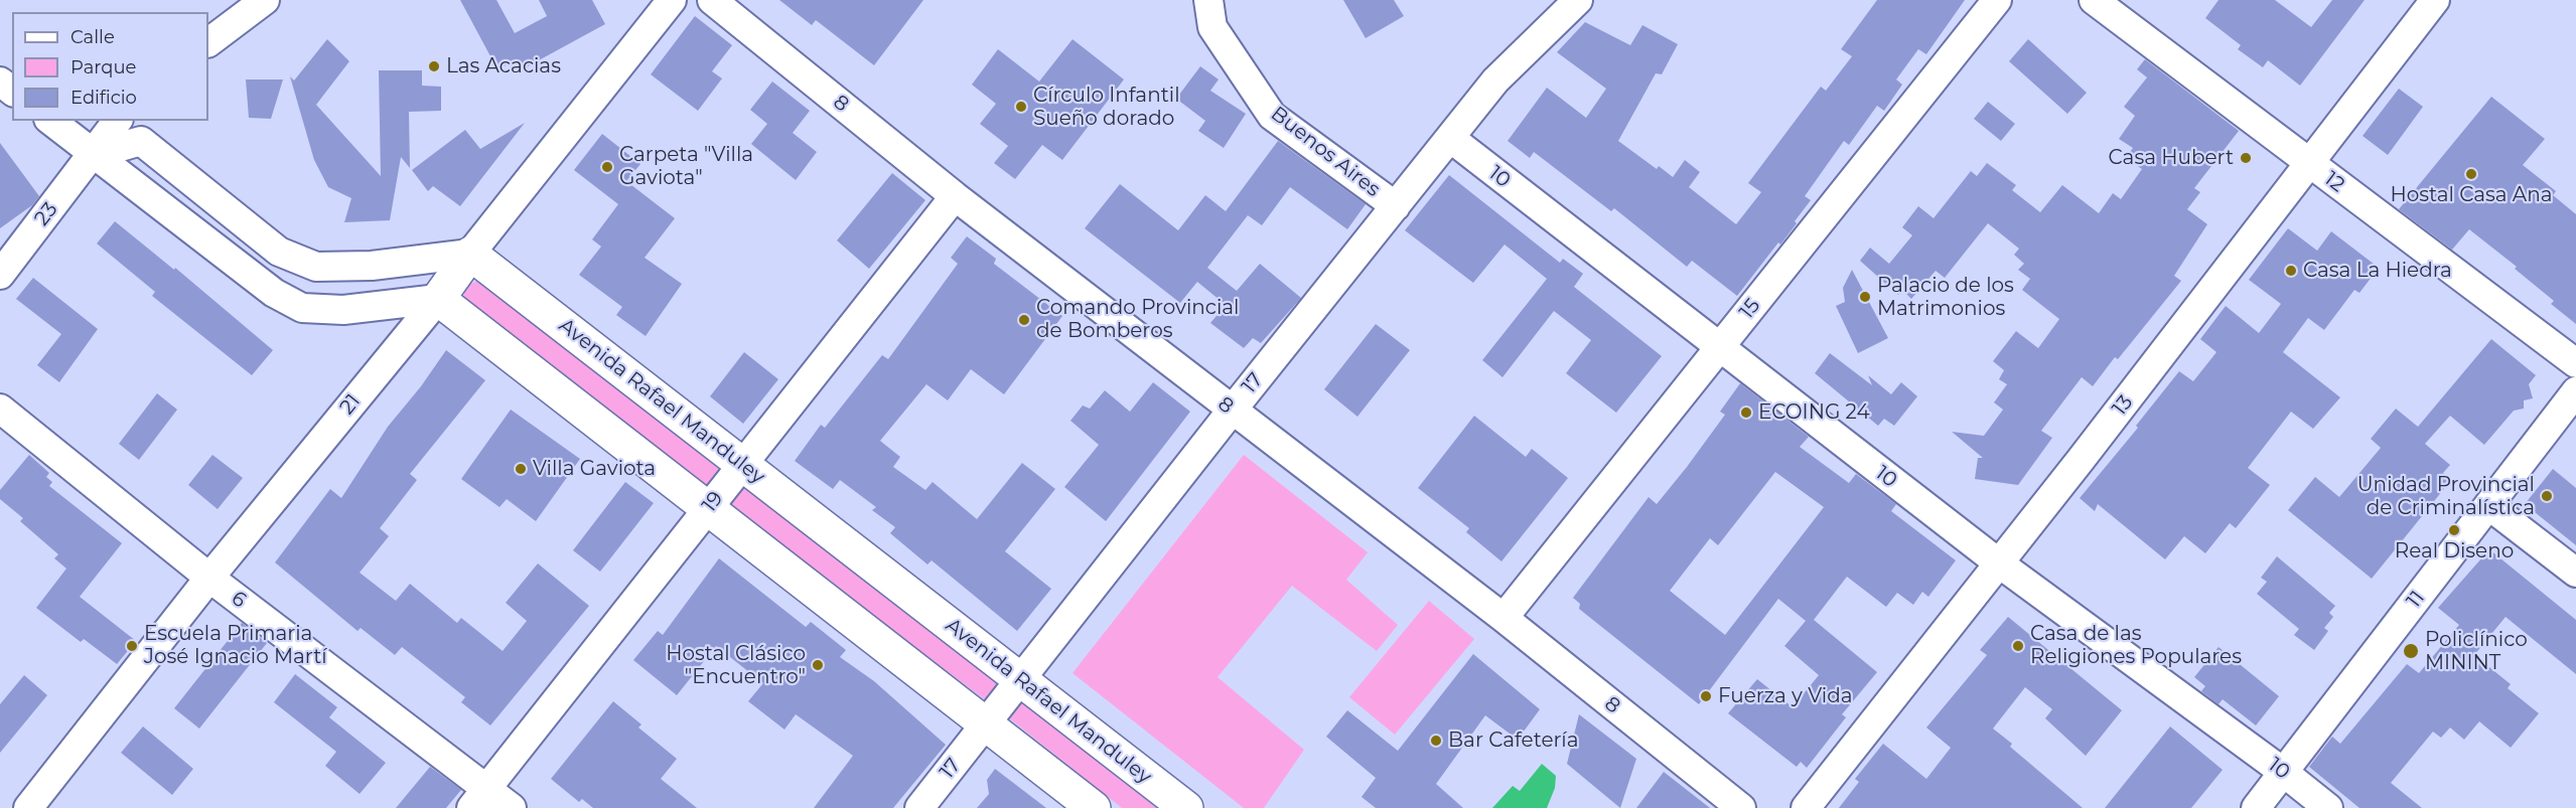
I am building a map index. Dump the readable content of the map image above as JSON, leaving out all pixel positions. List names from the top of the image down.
{
  "streets": {
    "main road": ["Avenida Rafael Manduley", "21"],
    "street": [
      "8",
      "Buenos Aires",
      "10",
      "12",
      "23",
      "15",
      "17",
      "13",
      "19",
      "6",
      "11"
    ]
  },
  "crossings": [
    ["8", "15"],
    ["8", "17"],
    ["8", "19"],
    ["Buenos Aires", "17"],
    ["10", "15"],
    ["10", "17"],
    ["10", "13"],
    ["10", "11"],
    ["12", "13"],
    ["17", "Avenida Rafael Manduley"],
    ["Avenida Rafael Manduley", "21"],
    ["Avenida Rafael Manduley", "19"],
    ["21", "6"],
    ["19", "6"]
  ],
  "places": [
    "Las Acacias",
    "Círculo Infantil Sueño dorado",
    "Casa Hubert",
    "Carpeta \"Villa Gaviota\"",
    "Hostal Casa Ana",
    "Casa La Hiedra",
    "Palacio de los Matrimonios",
    "Comando Provincial de Bomberos",
    "ECOING 24",
    "Villa Gaviota",
    "Unidad Provincial de Criminalística",
    "Real Diseno",
    "Escuela Primaria José Ignacio Martí",
    "Casa de las Religiones Populares",
    "Policlínico MININT",
    "Hostal Clásico \"Encuentro\"",
    "Fuerza y Vida",
    "Bar Cafetería"
  ],
  "legend": ["Calle", "Parque", "Edificio"]
}
